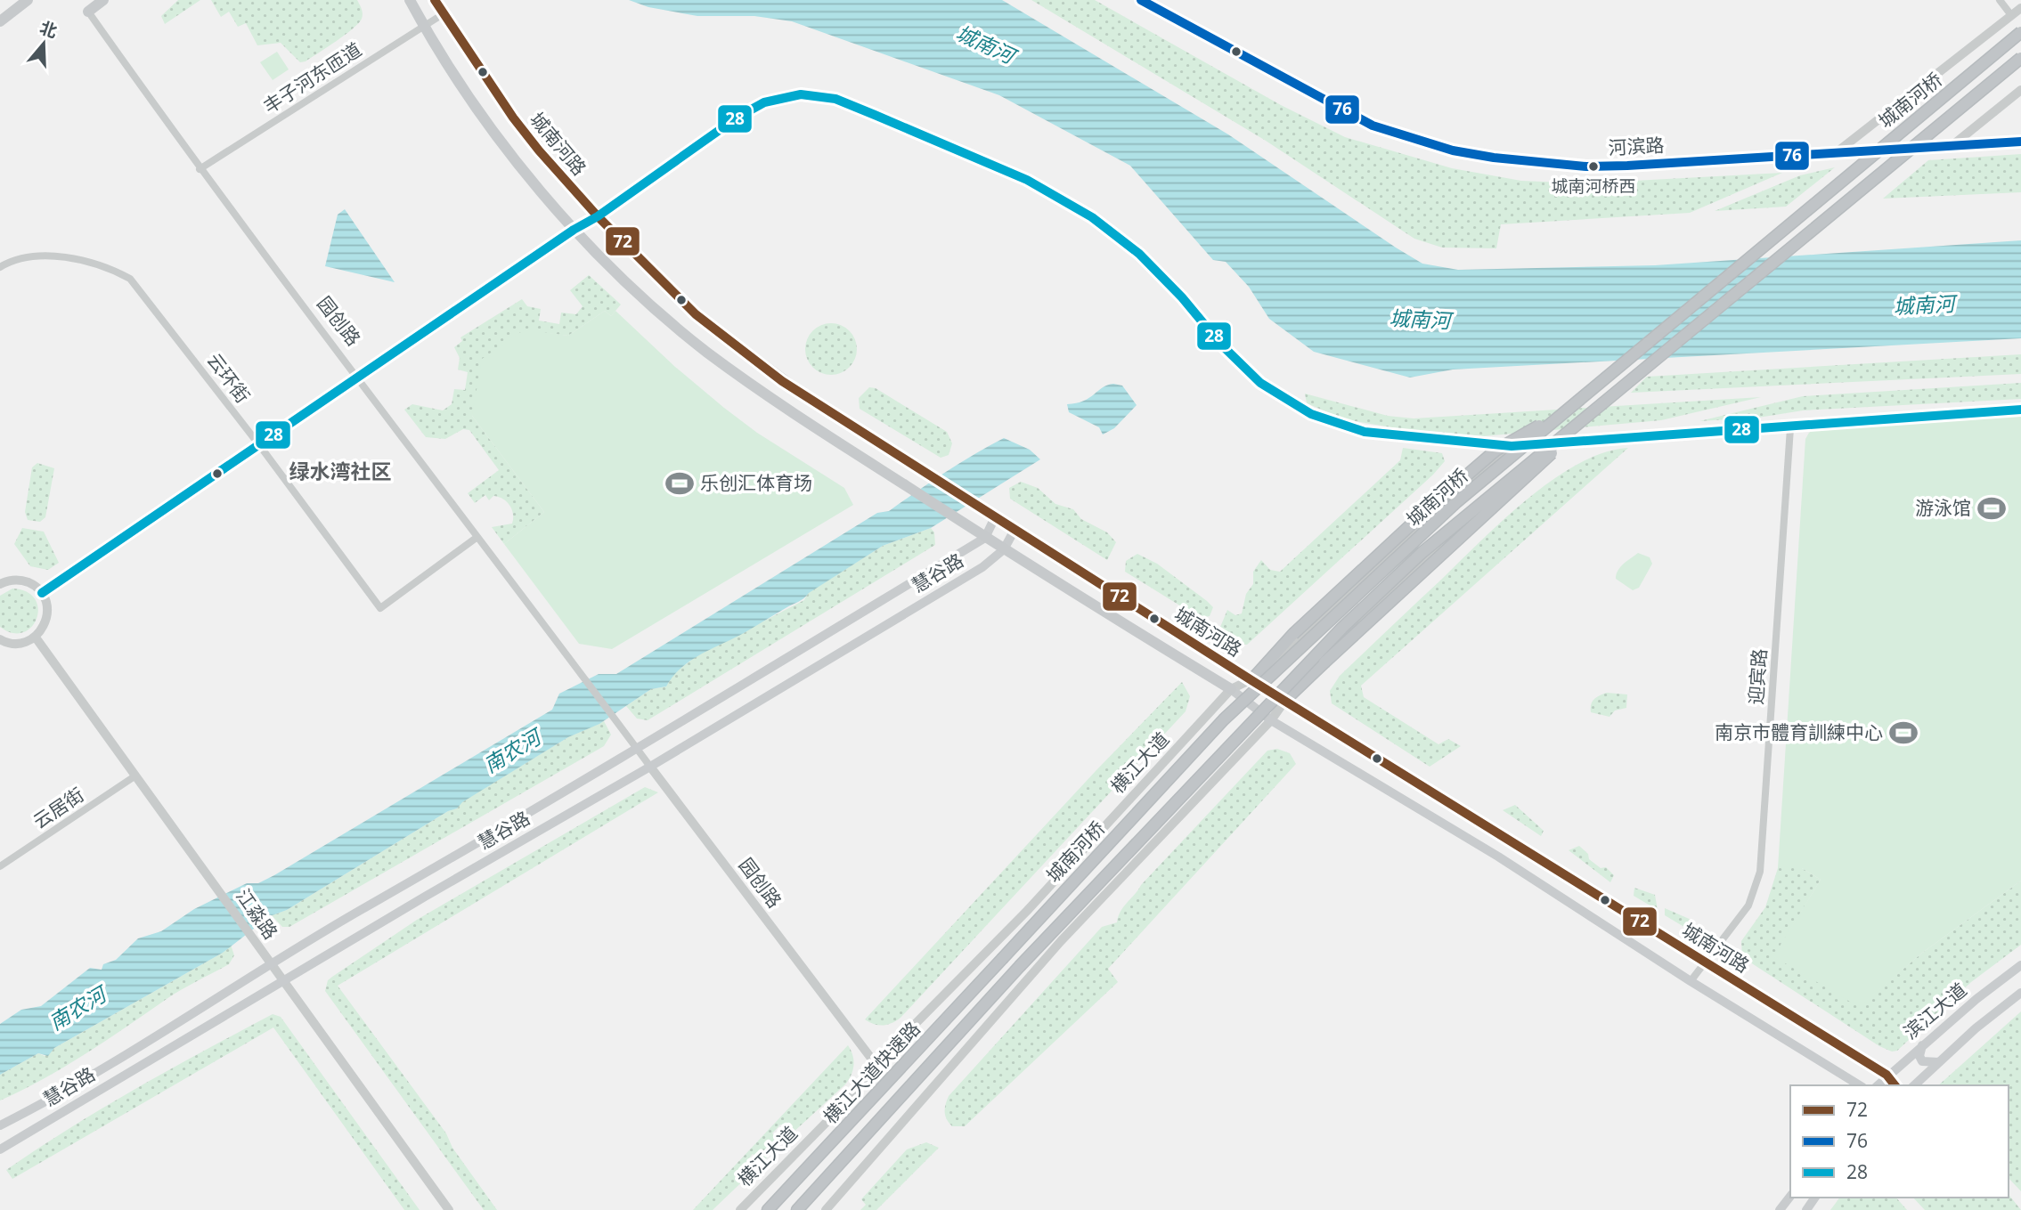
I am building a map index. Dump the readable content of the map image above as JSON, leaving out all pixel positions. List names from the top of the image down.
{
  "streets": {
    "highway": ["城南河桥", "横江大道快速路"],
    "main road": ["城南河路", "慧谷路", "滨江大道"],
    "street": [
      "丰子河东匝道",
      "河滨路",
      "园创路",
      "云环街",
      "迎宾路",
      "横江大道",
      "云居街",
      "江淼路"
    ]
  },
  "crossings": [
    ["丰子河东匝道", "城南河路"],
    ["丰子河东匝道", "园创路"],
    ["城南河桥", "横江大道快速路"],
    ["城南河路", "慧谷路"],
    ["城南河路", "迎宾路"],
    ["城南河路", "横江大道"],
    ["城南河路", "滨江大道"],
    ["园创路", "云环街"],
    ["园创路", "慧谷路"],
    ["园创路", "横江大道"],
    ["慧谷路", "江淼路"],
    ["云居街", "江淼路"]
  ],
  "districts": ["绿水湾社区"],
  "water": ["城南河", "南农河"],
  "places": {
    "other": ["城南河桥西"],
    "sports": ["乐创汇体育场", "游泳馆", "南京市體育訓練中心"]
  },
  "lines": ["transit line 72", "transit line 76", "transit line 28"],
  "legend": ["72", "76", "28"],
  "north": "top"
}
